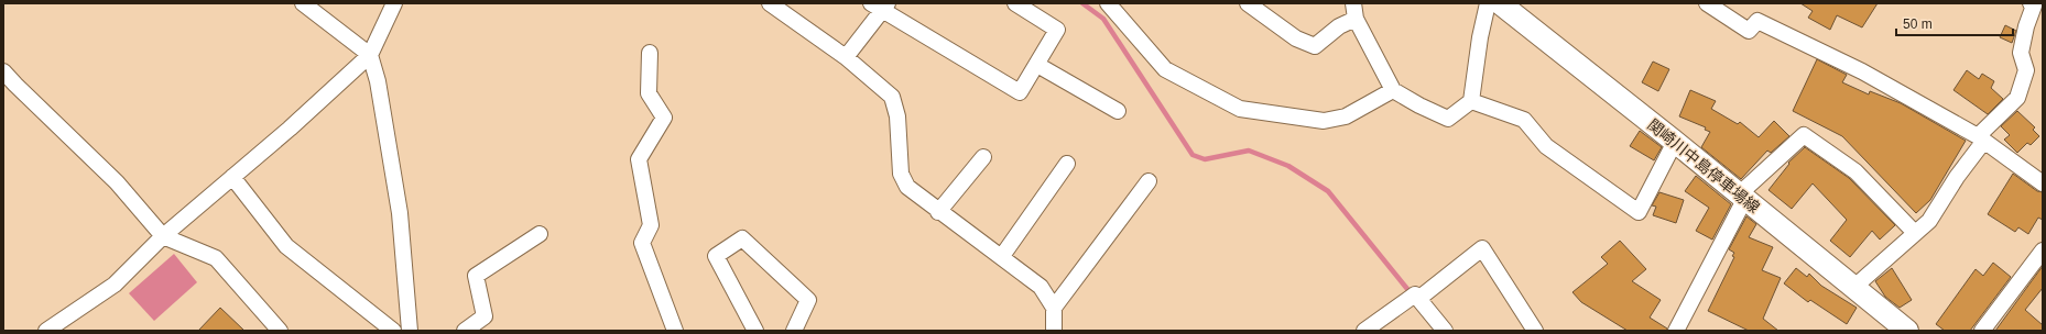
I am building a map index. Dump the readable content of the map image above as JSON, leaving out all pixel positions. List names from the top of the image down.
{
  "streets": {
    "main road": ["関崎川中島停車場線"]
  },
  "scale_bar": "50 m"
}
